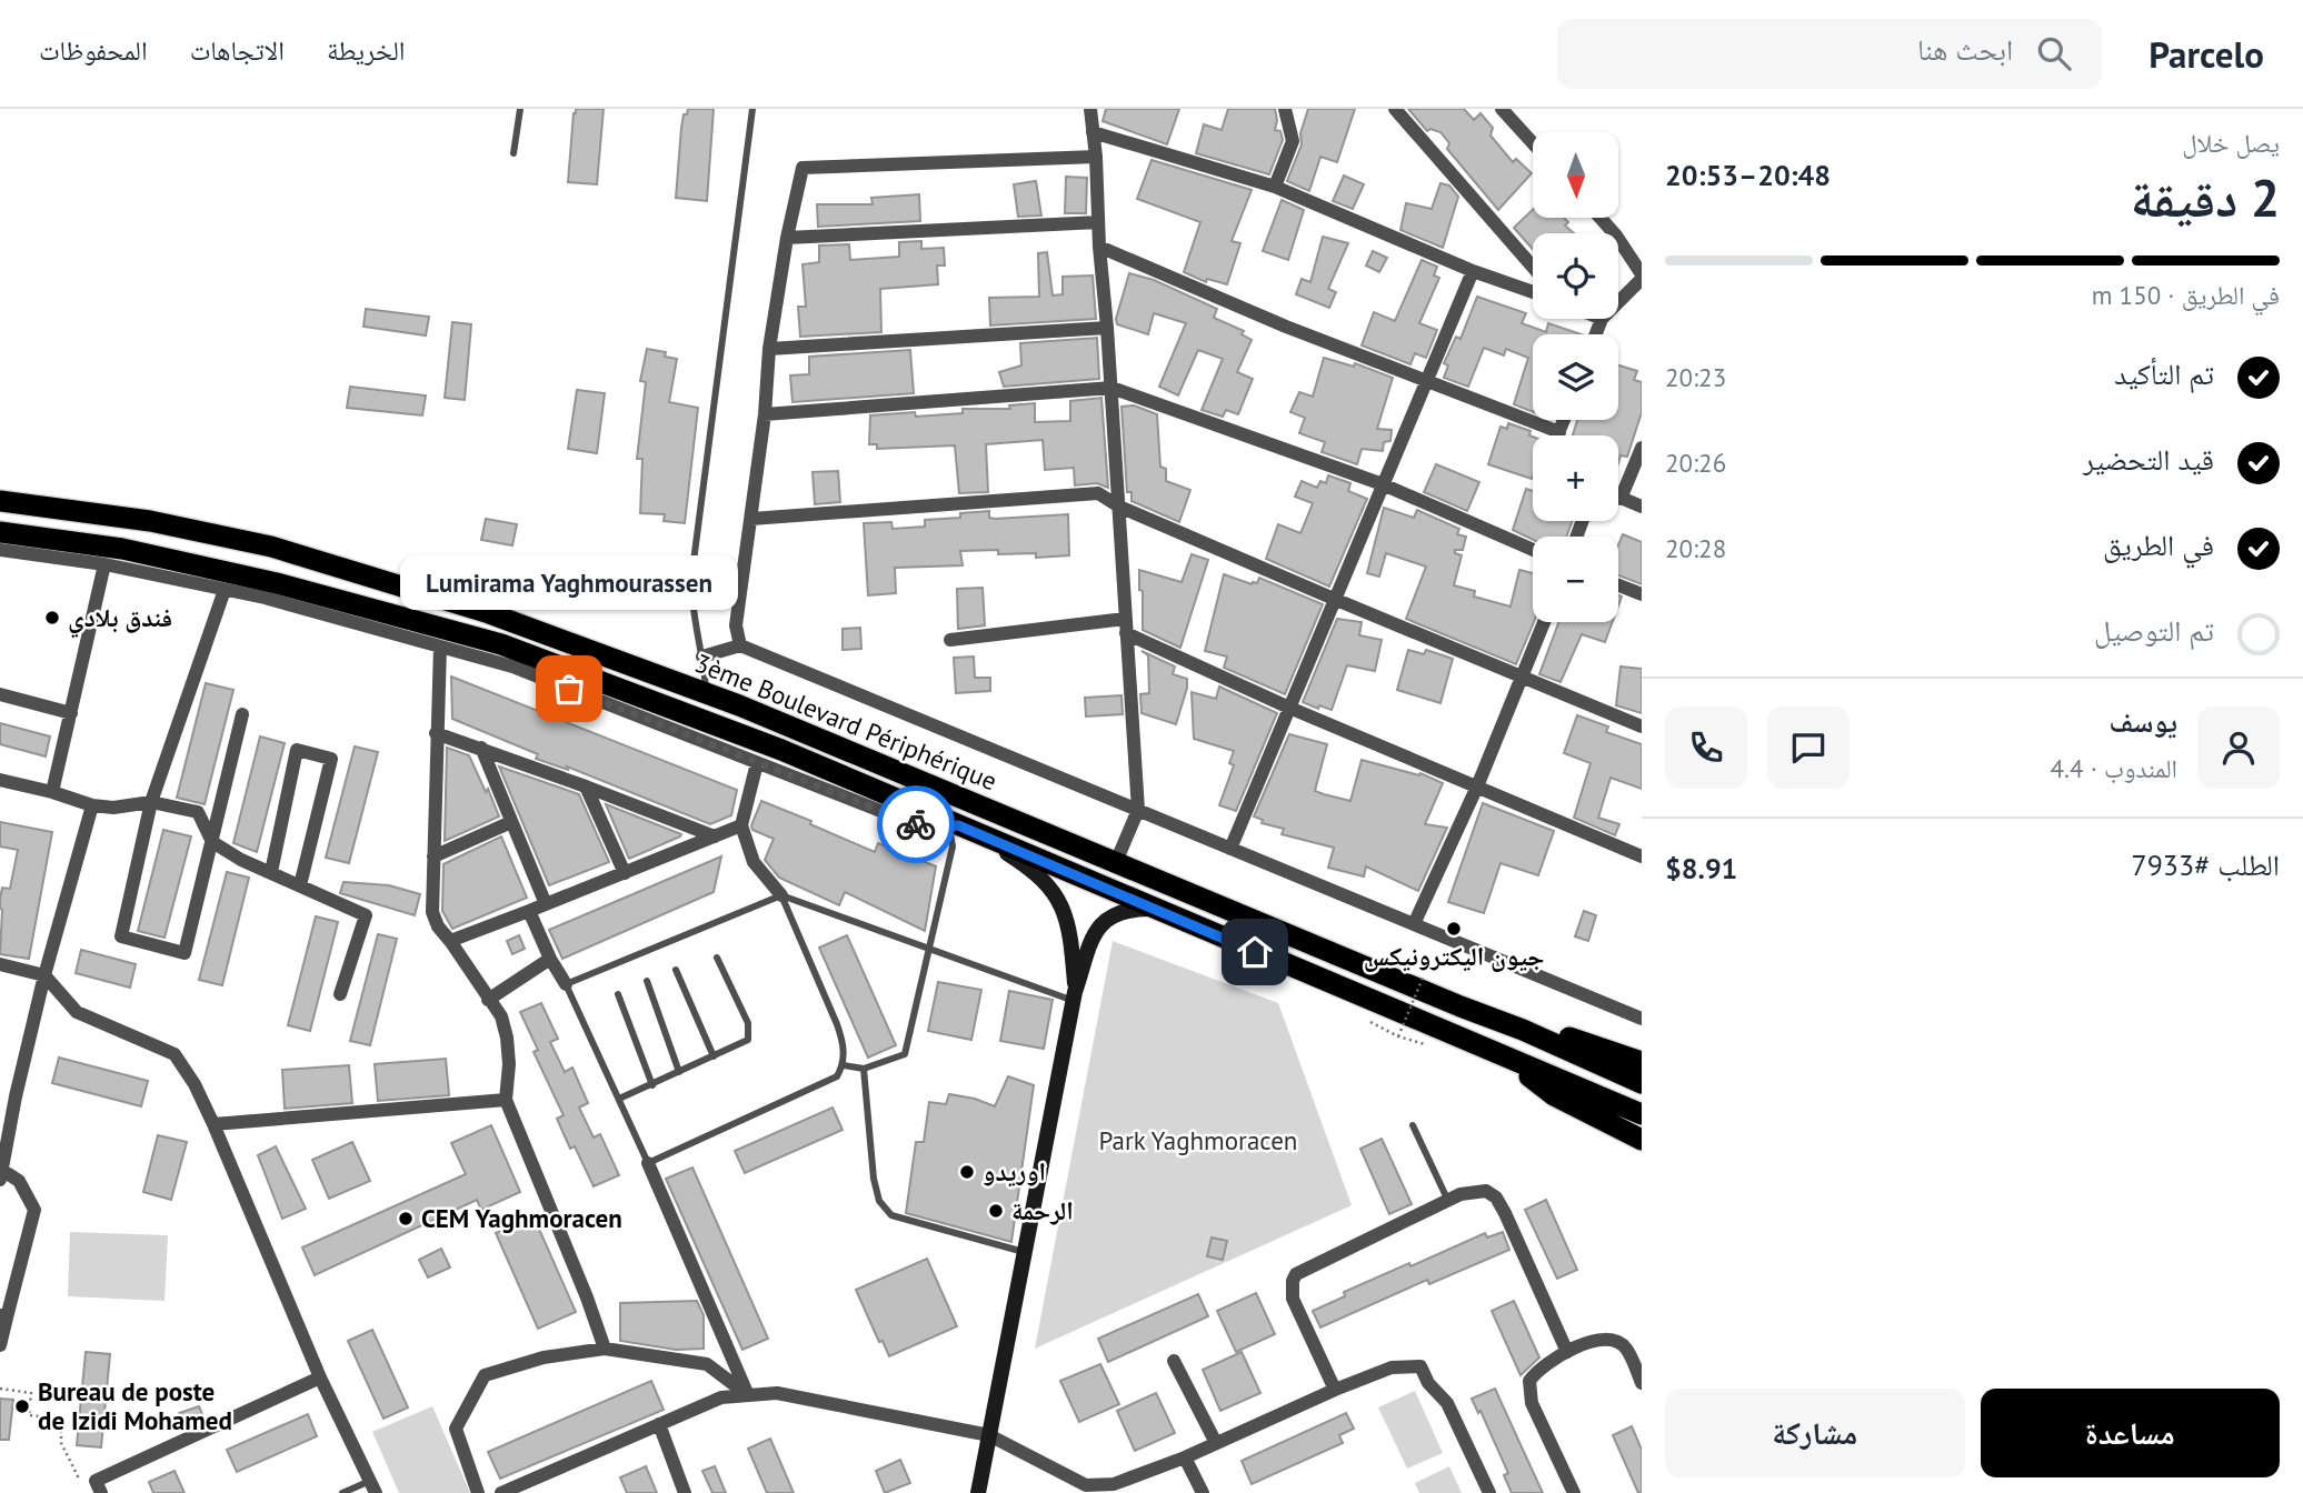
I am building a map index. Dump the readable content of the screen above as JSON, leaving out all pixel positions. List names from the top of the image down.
{
  "streets": {
    "highway": ["3ème Boulevard Périphérique"]
  },
  "parks": ["Park Yaghmoracen"],
  "places": [
    "فندق بلادي",
    "Lumirama Yaghmourassen",
    "جيون اليكترونيكس",
    "اوريدو",
    "الرحمة",
    "CEM Yaghmoracen",
    "Bureau de poste de Izidi Mohamed"
  ],
  "north": "bottom",
  "page": {
    "header": "Parcelo",
    "search": "ابحث هنا",
    "nav": ["الخريطة", "الاتجاهات", "المحفوظات"],
    "heading": ["2 دقيقة", "يصل خلال", "20:48–20:53"],
    "panel": [
      "يوسف",
      "المندوب · 4.4",
      "الطلب #7933",
      "$8.91"
    ],
    "map_buttons": ["+", "−"],
    "bar": "في الطريق · 150 m",
    "list": [
      ["تم التأكيد", "20:23"],
      ["قيد التحضير", "20:26"],
      ["في الطريق", "20:28"],
      "تم التوصيل"
    ],
    "bubble": "Lumirama Yaghmourassen",
    "buttons": ["مساعدة", "مشاركة"]
  }
}
